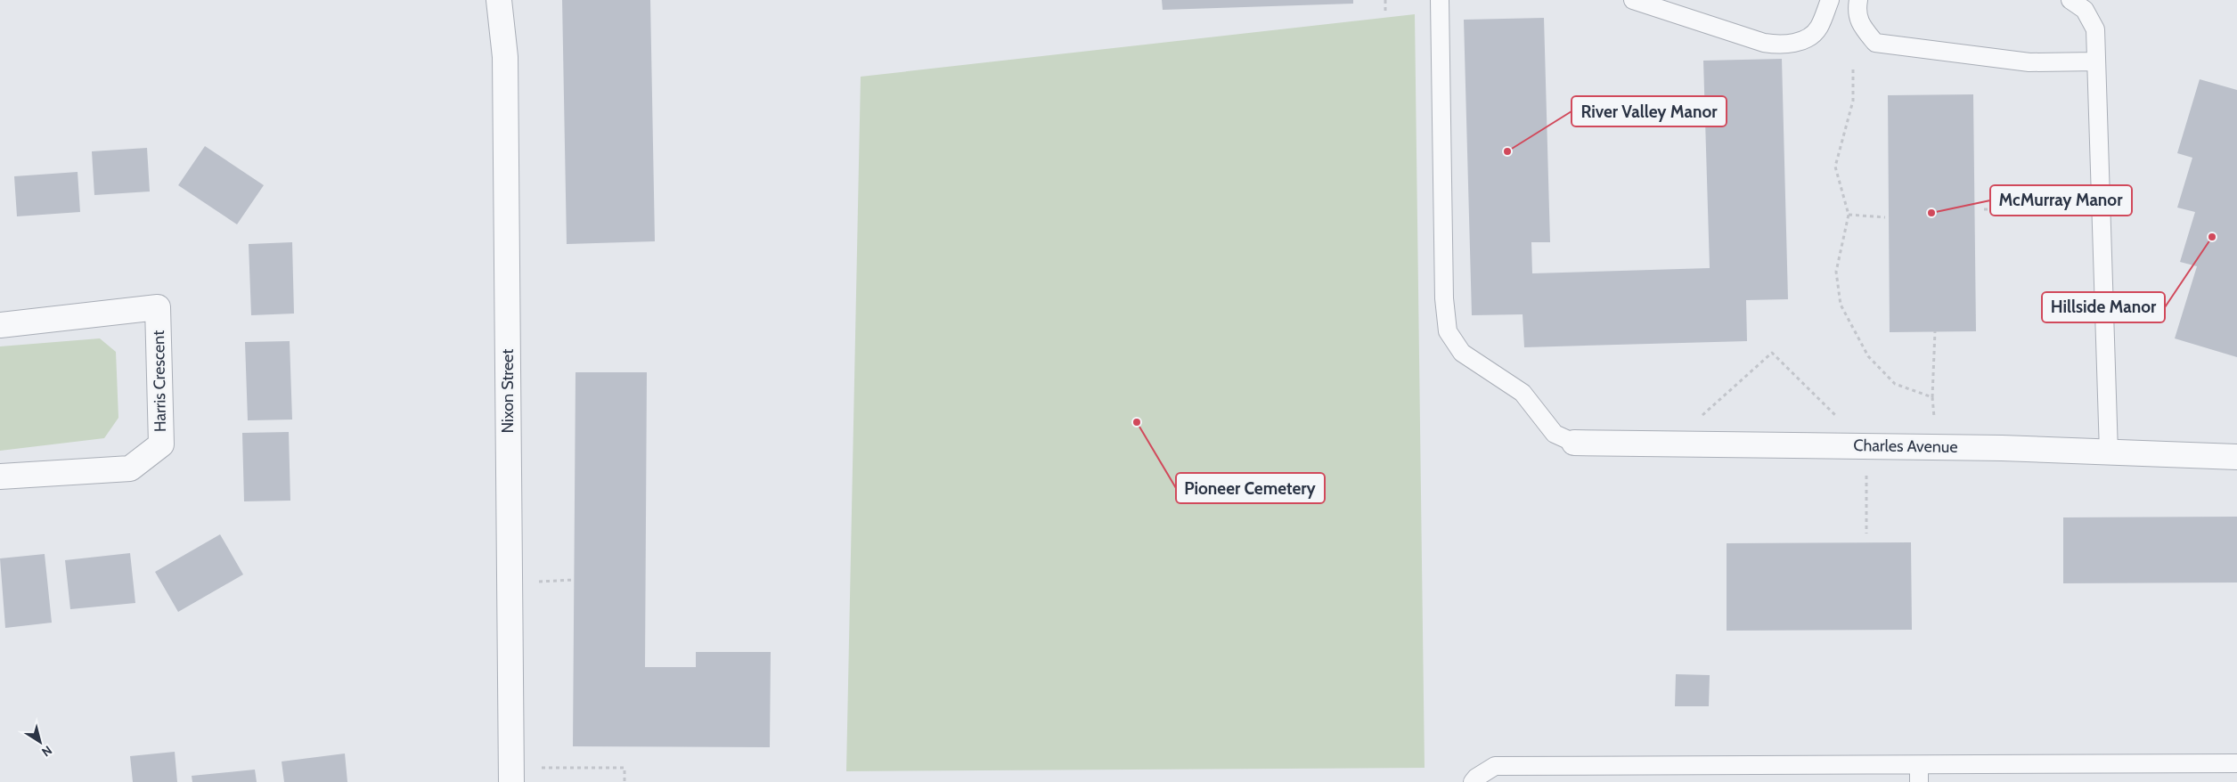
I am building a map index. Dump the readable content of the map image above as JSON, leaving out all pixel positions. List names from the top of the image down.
{
  "streets": {
    "street": ["Harris Crescent", "Nixon Street", "Charles Avenue"]
  },
  "places": [
    "River Valley Manor",
    "McMurray Manor",
    "Hillside Manor",
    "Pioneer Cemetery"
  ],
  "north": "bottom right"
}
